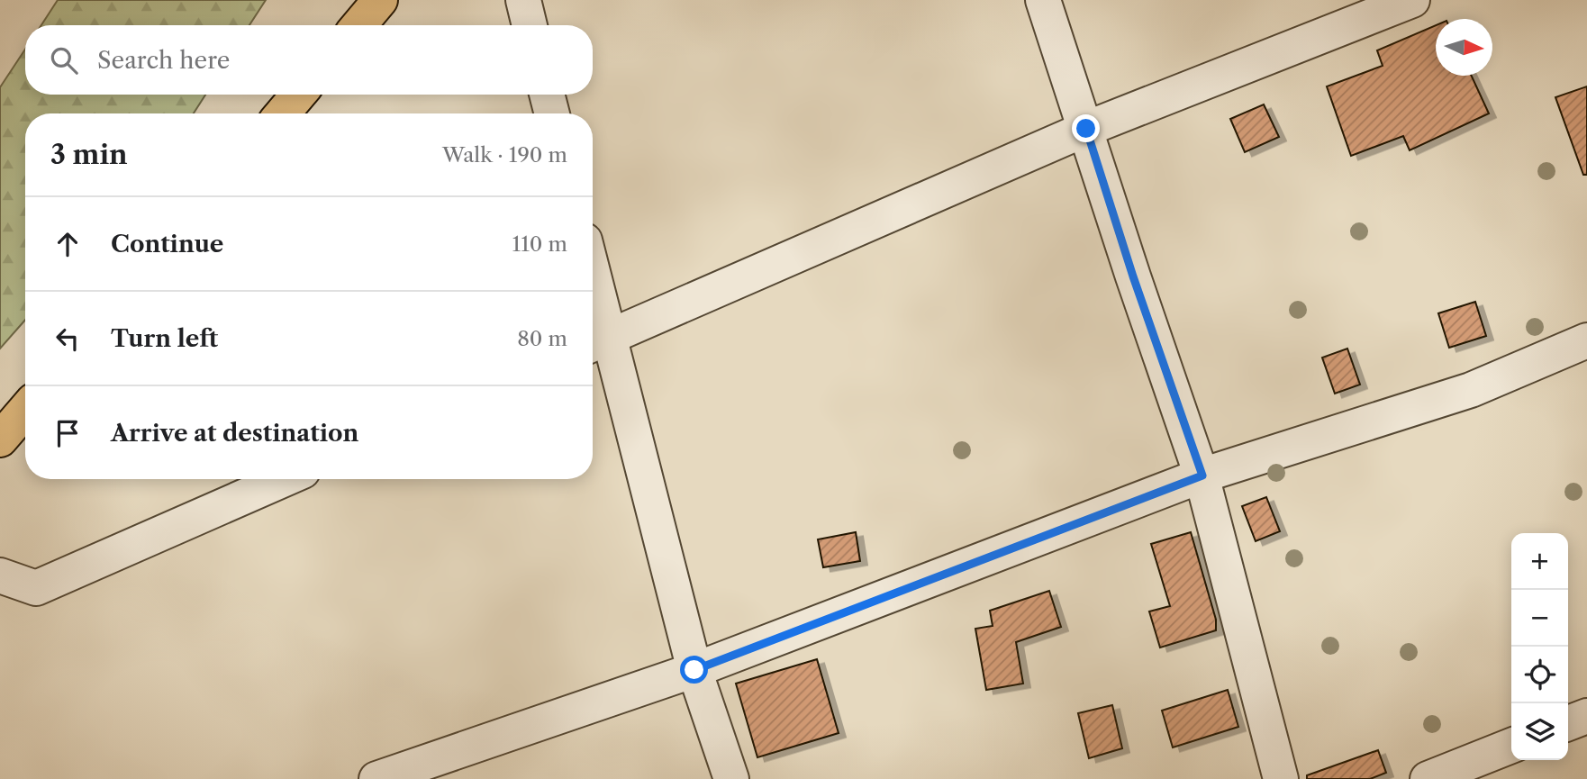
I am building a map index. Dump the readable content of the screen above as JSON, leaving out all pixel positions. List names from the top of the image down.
{
  "north": "right",
  "page": {
    "search": "Search here",
    "heading": ["3 min", "Walk · 190 m"],
    "list": [
      ["Continue", "110 m"],
      ["Turn left", "80 m"],
      "Arrive at destination"
    ],
    "map_buttons": ["+", "−"]
  }
}
